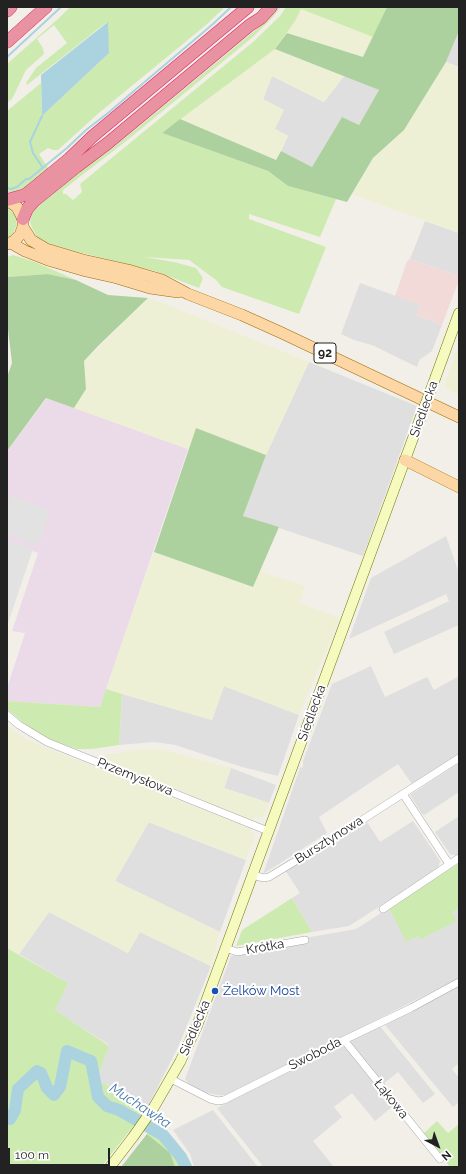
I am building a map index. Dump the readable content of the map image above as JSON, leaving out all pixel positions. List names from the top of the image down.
{
  "streets": {
    "main road": ["92", "Siedlecka"],
    "street": [
      "Przemysłowa",
      "Bursztynowa",
      "Krótka",
      "Swoboda",
      "Łąkowa"
    ]
  },
  "crossings": [
    ["Siedlecka", "Przemysłowa"],
    ["Siedlecka", "Bursztynowa"],
    ["Siedlecka", "Krótka"],
    ["Siedlecka", "Swoboda"],
    ["Swoboda", "Łąkowa"]
  ],
  "water": ["Muchawka"],
  "places": ["Żelków Most"],
  "scale_bar": "100 m",
  "north": "bottom right"
}
